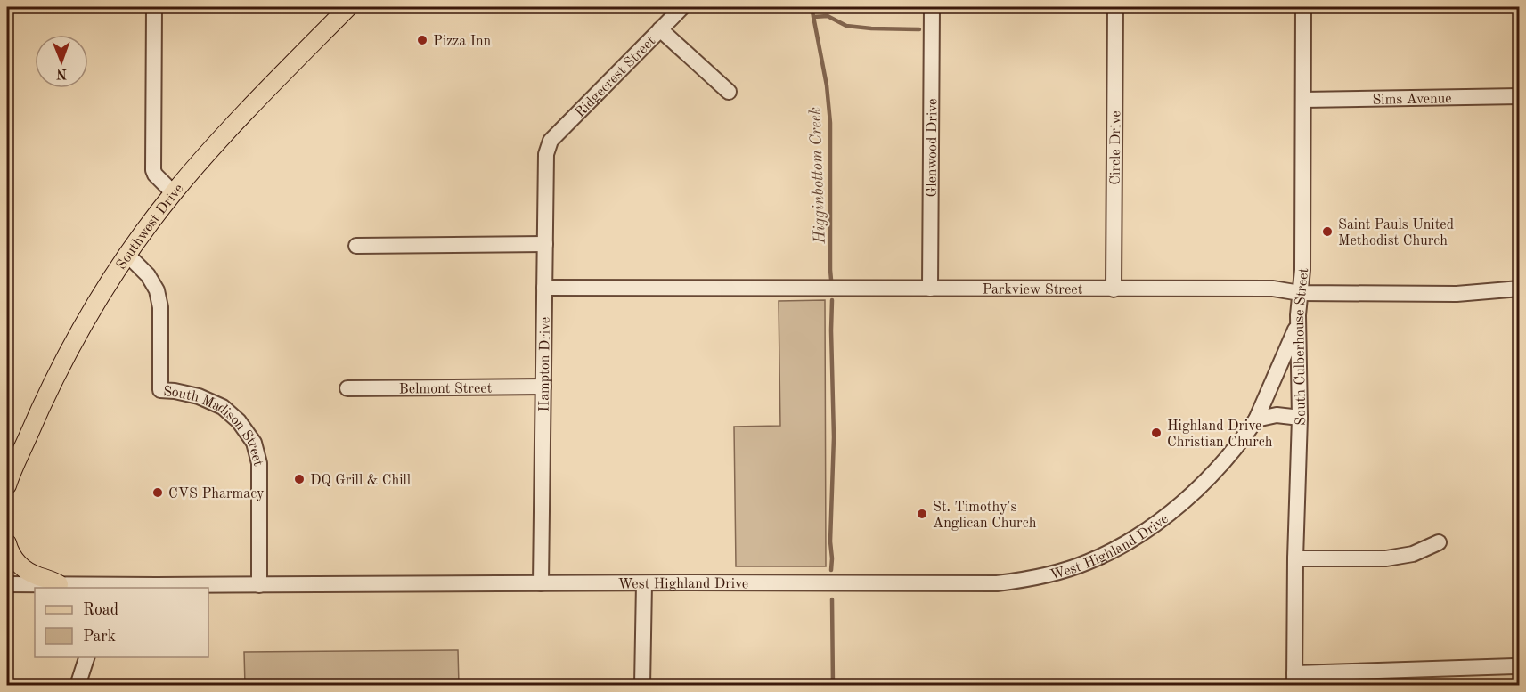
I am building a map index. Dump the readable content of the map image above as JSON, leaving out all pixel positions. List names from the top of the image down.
{
  "streets": {
    "main road": ["Southwest Drive"],
    "street": [
      "Ridgecrest Street",
      "Sims Avenue",
      "Glenwood Drive",
      "Circle Drive",
      "Parkview Street",
      "South Culberhouse Street",
      "Hampton Drive",
      "Belmont Street",
      "South Madison Street",
      "West Highland Drive"
    ]
  },
  "crossings": [
    ["Ridgecrest Street", "Hampton Drive"],
    ["Sims Avenue", "South Culberhouse Street"],
    ["Glenwood Drive", "Parkview Street"],
    ["Circle Drive", "Parkview Street"],
    ["Southwest Drive", "South Madison Street"],
    ["Parkview Street", "South Culberhouse Street"],
    ["Parkview Street", "Hampton Drive"],
    ["South Culberhouse Street", "West Highland Drive"],
    ["Hampton Drive", "Belmont Street"],
    ["Hampton Drive", "West Highland Drive"],
    ["South Madison Street", "West Highland Drive"]
  ],
  "water": ["Higginbottom Creek"],
  "places": [
    "Pizza Inn",
    "Saint Pauls United Methodist Church",
    "Highland Drive Christian Church",
    "DQ Grill & Chill",
    "CVS Pharmacy",
    "St. Timothy's Anglican Church"
  ],
  "legend": ["Road", "Park"],
  "north": "bottom"
}
